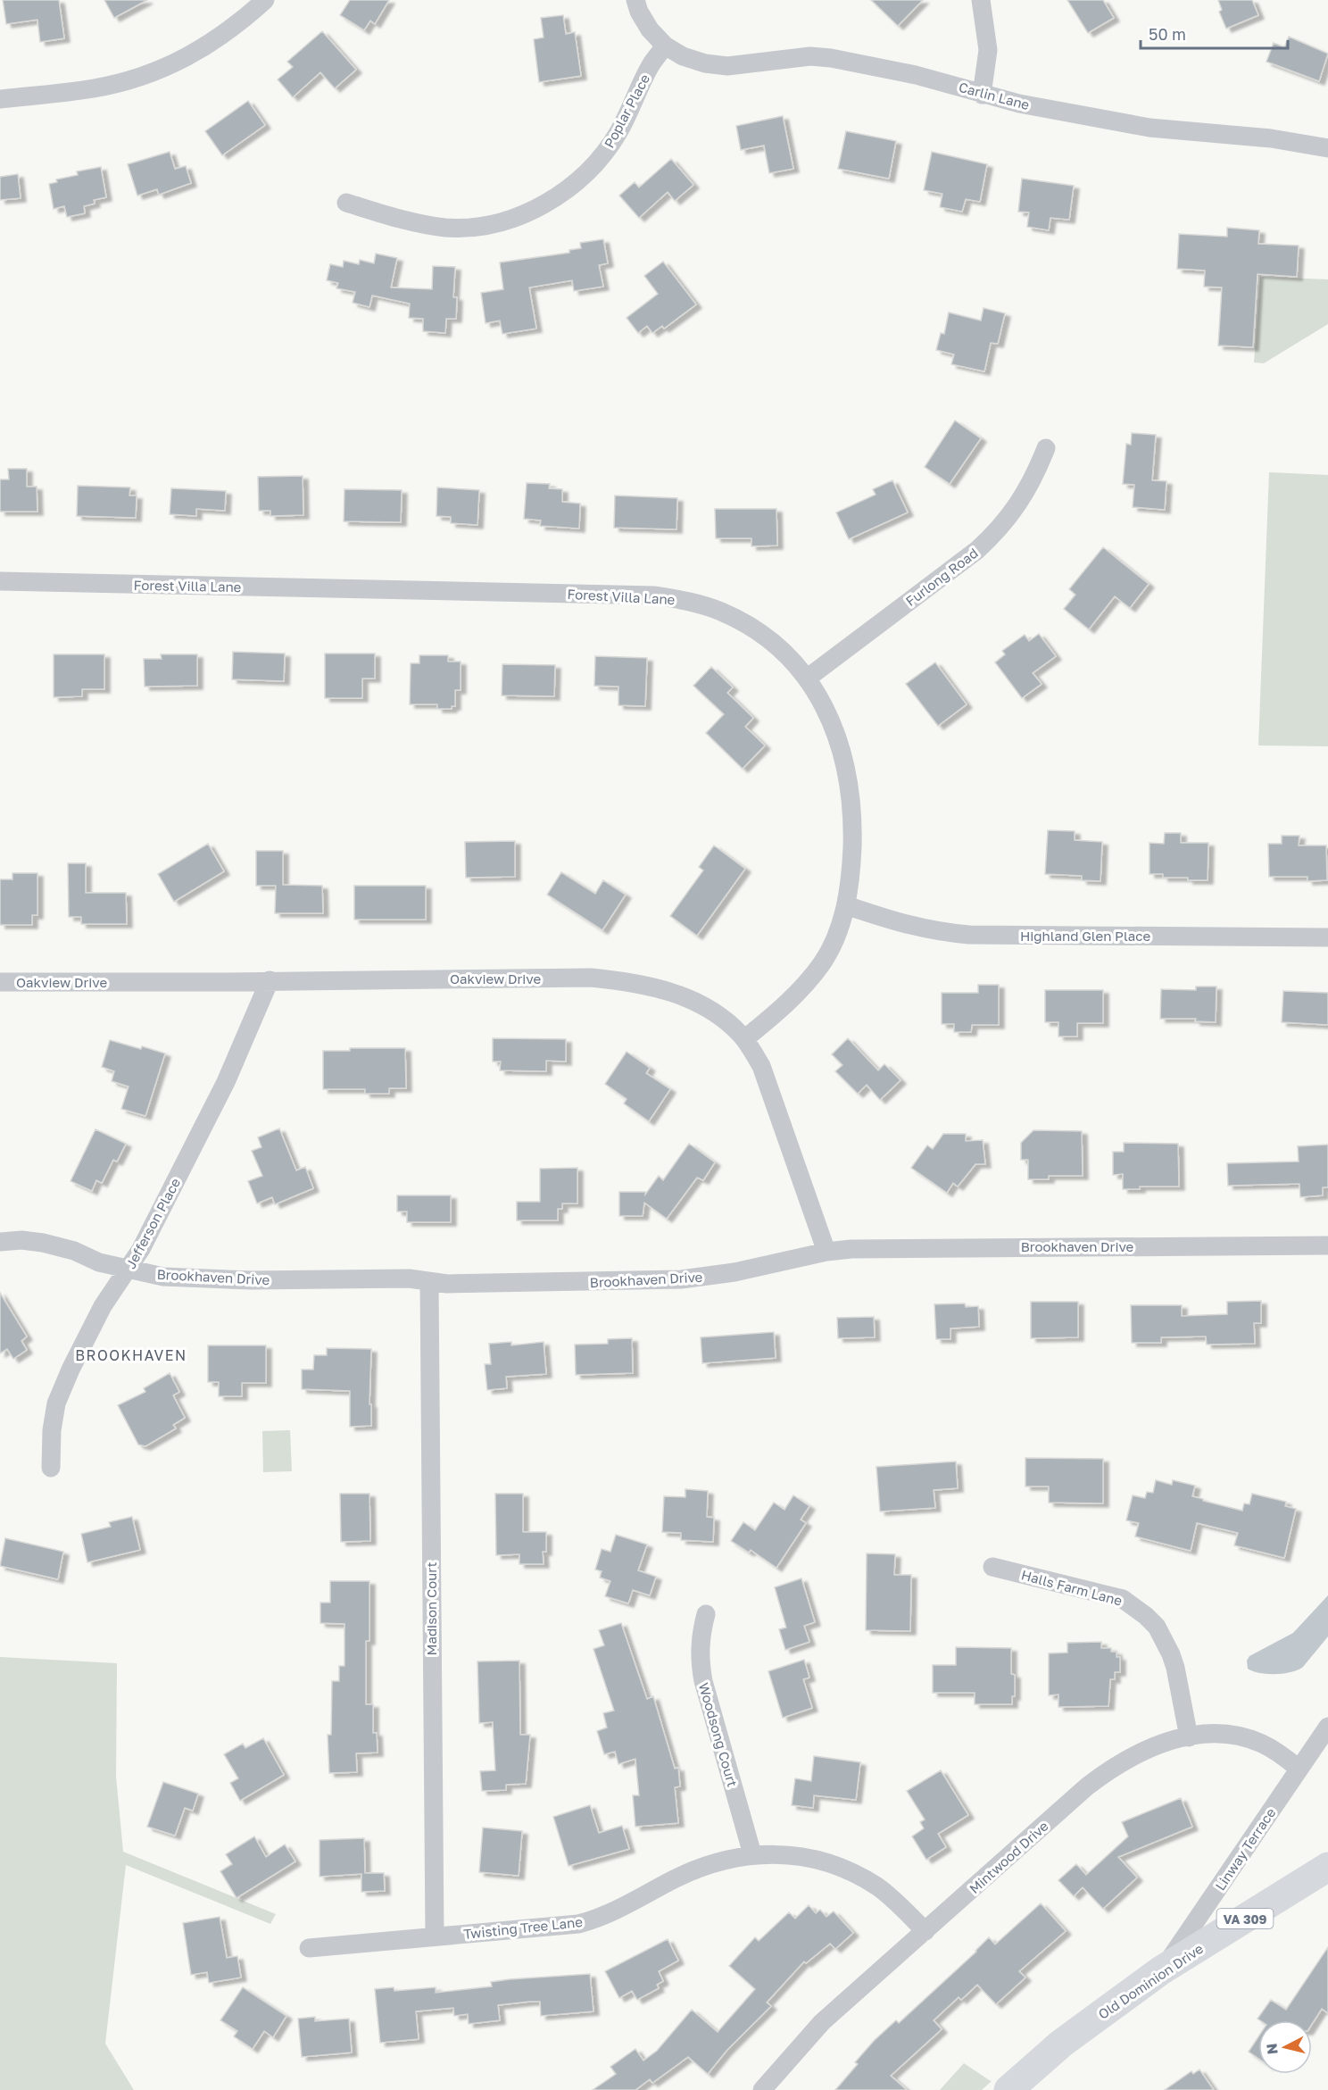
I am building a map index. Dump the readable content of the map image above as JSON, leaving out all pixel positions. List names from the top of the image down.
{
  "streets": {
    "main road": ["VA 309", "Old Dominion Drive"],
    "street": [
      "Carlin Lane",
      "Poplar Place",
      "Furlong Road",
      "Forest Villa Lane",
      "Highland Glen Place",
      "Oakview Drive",
      "Jefferson Place",
      "Brookhaven Drive",
      "Halls Farm Lane",
      "Madison Court",
      "Woodsong Court",
      "Linway Terrace",
      "Mintwood Drive",
      "Twisting Tree Lane"
    ]
  },
  "crossings": [
    ["Carlin Lane", "Poplar Place"],
    ["Furlong Road", "Forest Villa Lane"],
    ["Forest Villa Lane", "Highland Glen Place"],
    ["Forest Villa Lane", "Oakview Drive"],
    ["Oakview Drive", "Jefferson Place"],
    ["Oakview Drive", "Brookhaven Drive"],
    ["Jefferson Place", "Brookhaven Drive"],
    ["Brookhaven Drive", "Madison Court"],
    ["Halls Farm Lane", "Mintwood Drive"],
    ["Madison Court", "Twisting Tree Lane"],
    ["Woodsong Court", "Twisting Tree Lane"],
    ["Linway Terrace", "Mintwood Drive"],
    ["Linway Terrace", "Old Dominion Drive"],
    ["Mintwood Drive", "Twisting Tree Lane"]
  ],
  "districts": ["BROOKHAVEN"],
  "scale_bar": "50 m",
  "north": "left"
}
